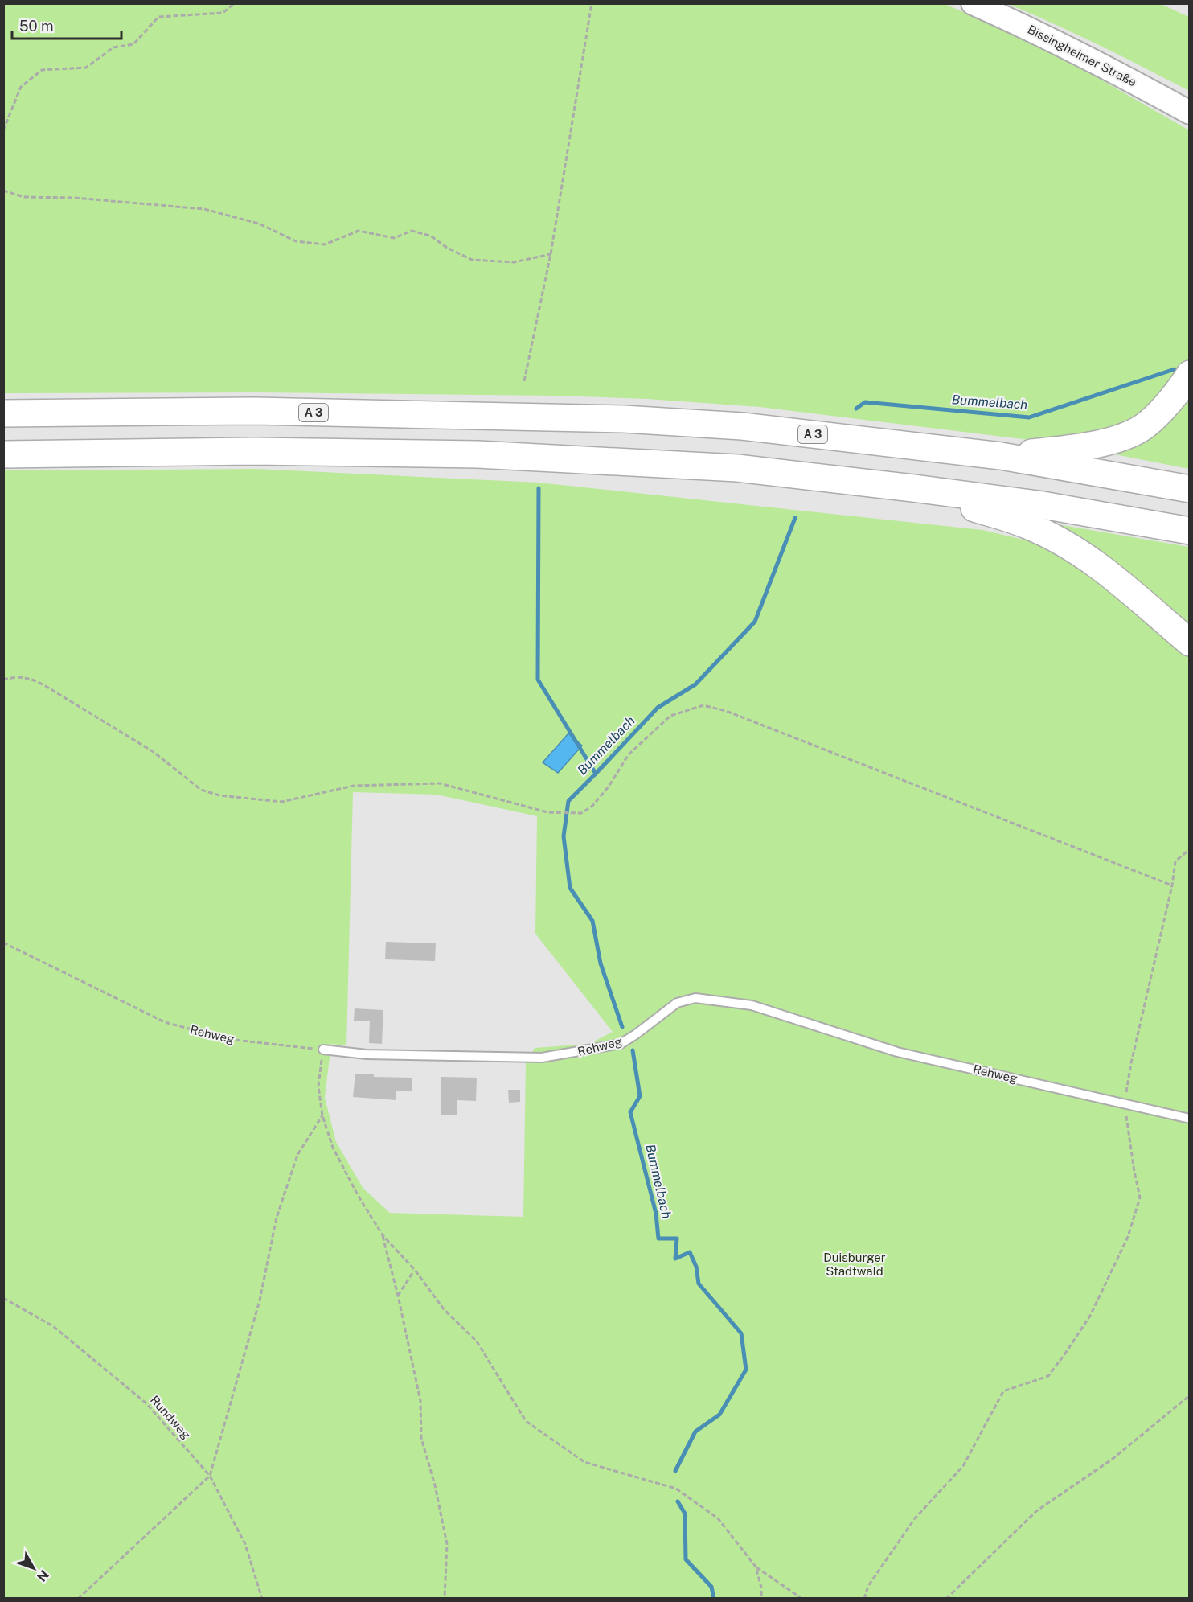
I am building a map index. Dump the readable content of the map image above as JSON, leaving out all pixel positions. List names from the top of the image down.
{
  "streets": {
    "highway": ["A 3"],
    "main road": ["Bissingheimer Straße"],
    "lane": ["Rehweg"],
    "path": ["Rundweg"]
  },
  "water": ["Bummelbach"],
  "parks": ["Duisburger Stadtwald"],
  "scale_bar": "50 m",
  "north": "bottom right"
}
